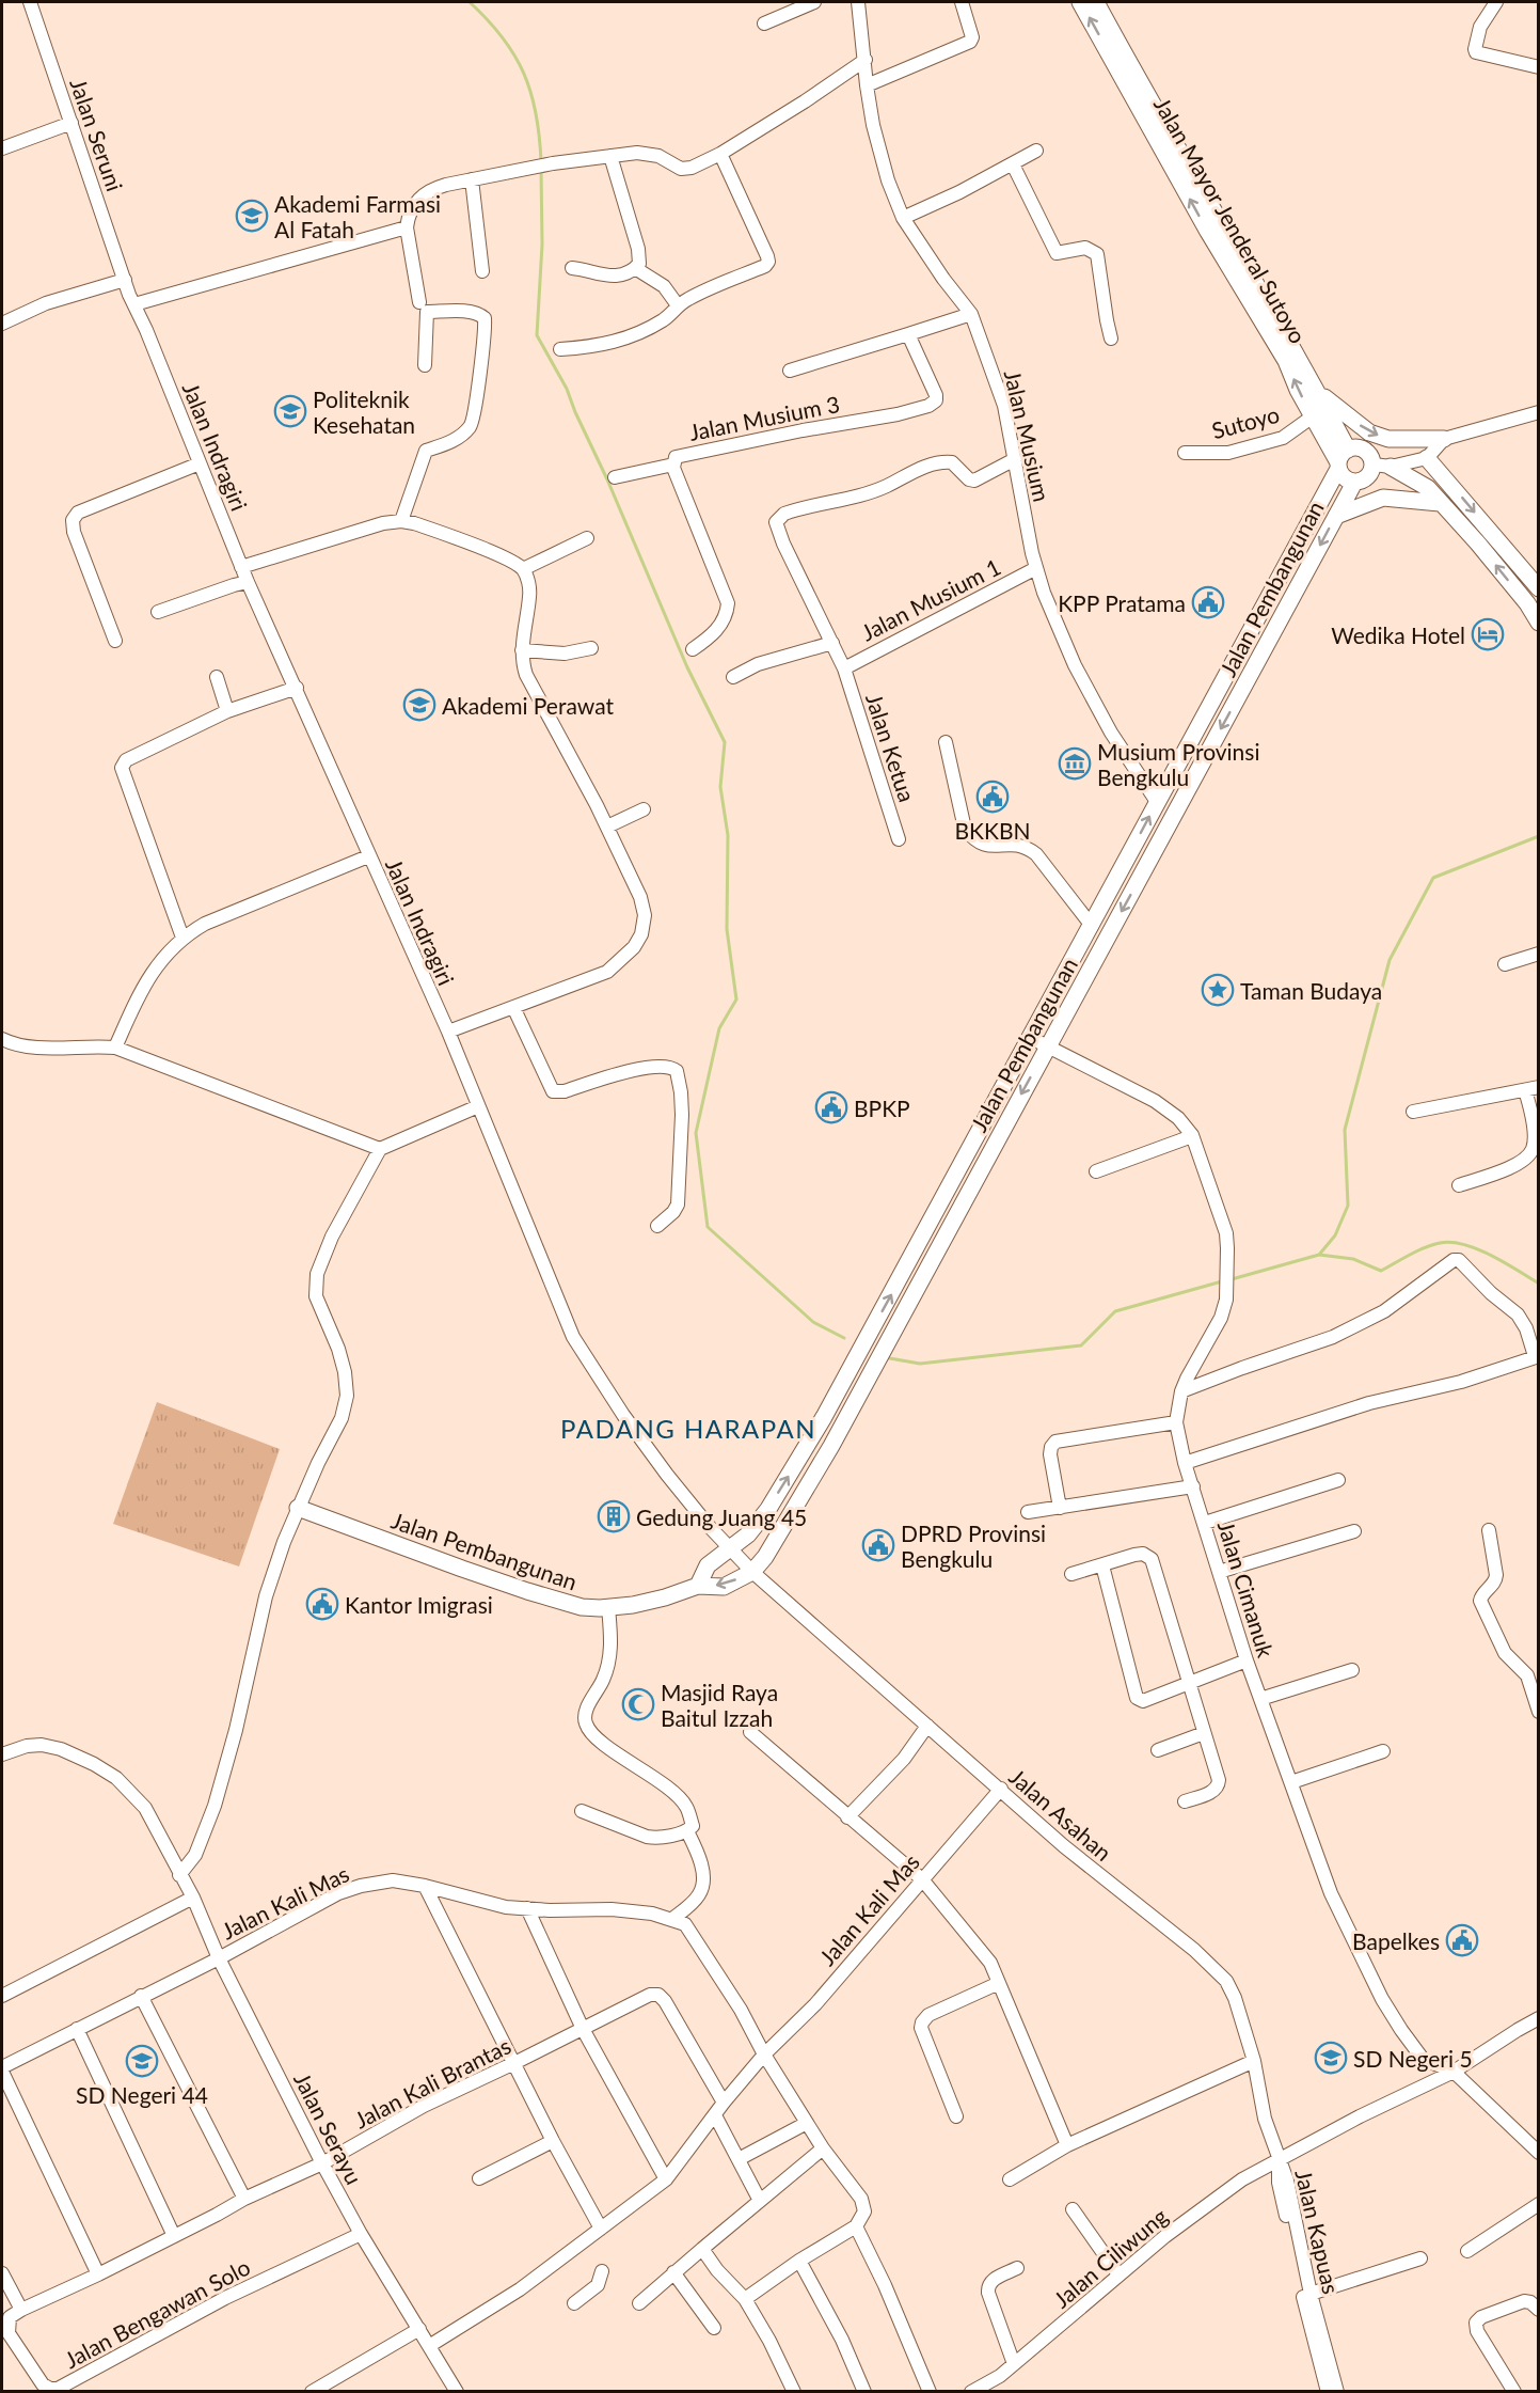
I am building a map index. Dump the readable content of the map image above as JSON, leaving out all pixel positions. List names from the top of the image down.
{
  "streets": {
    "main road": ["Jalan Mayor Jenderal Sutoyo", "Jalan Pembangunan"],
    "street": [
      "Jalan Seruni",
      "Jalan Musium 3",
      "Sutoyo",
      "Jalan Musium",
      "Jalan Indragiri",
      "Jalan Musium 1",
      "Jalan Ketua",
      "Jalan Cimanuk",
      "Jalan Asahan",
      "Jalan Kali Mas",
      "Jalan Kali Brantas",
      "Jalan Serayu",
      "Jalan Kapuas",
      "Jalan Ciliwung",
      "Jalan Bengawan Solo"
    ]
  },
  "crossings": [
    ["Jalan Seruni", "Jalan Indragiri"],
    ["Jalan Mayor Jenderal Sutoyo", "Sutoyo"],
    ["Jalan Mayor Jenderal Sutoyo", "Jalan Pembangunan"],
    ["Jalan Musium", "Jalan Pembangunan"],
    ["Jalan Musium", "Jalan Musium 1"],
    ["Jalan Musium", "Jalan Ketua"],
    ["Jalan Indragiri", "Jalan Pembangunan"],
    ["Jalan Indragiri", "Jalan Asahan"],
    ["Jalan Pembangunan", "Jalan Cimanuk"],
    ["Jalan Pembangunan", "Jalan Asahan"],
    ["Jalan Musium 1", "Jalan Ketua"],
    ["Jalan Cimanuk", "Jalan Ciliwung"],
    ["Jalan Asahan", "Jalan Kali Mas"],
    ["Jalan Asahan", "Jalan Kapuas"],
    ["Jalan Asahan", "Jalan Ciliwung"],
    ["Jalan Kali Mas", "Jalan Kali Brantas"],
    ["Jalan Kali Mas", "Jalan Serayu"],
    ["Jalan Kali Brantas", "Jalan Serayu"],
    ["Jalan Kali Brantas", "Jalan Bengawan Solo"],
    ["Jalan Serayu", "Jalan Bengawan Solo"],
    ["Jalan Kapuas", "Jalan Ciliwung"]
  ],
  "districts": ["PADANG HARAPAN"],
  "places": {
    "school or university": [
      "Akademi Farmasi Al Fatah",
      "Politeknik Kesehatan",
      "Akademi Perawat",
      "SD Negeri 5",
      "SD Negeri 44"
    ],
    "public building": [
      "KPP Pratama",
      "BKKBN",
      "BPKP",
      "DPRD Provinsi Bengkulu",
      "Kantor Imigrasi",
      "Bapelkes"
    ],
    "hotel": ["Wedika Hotel"],
    "museum": ["Musium Provinsi Bengkulu"],
    "place": ["Taman Budaya"],
    "building": ["Gedung Juang 45"],
    "mosque": ["Masjid Raya Baitul Izzah"]
  }
}
